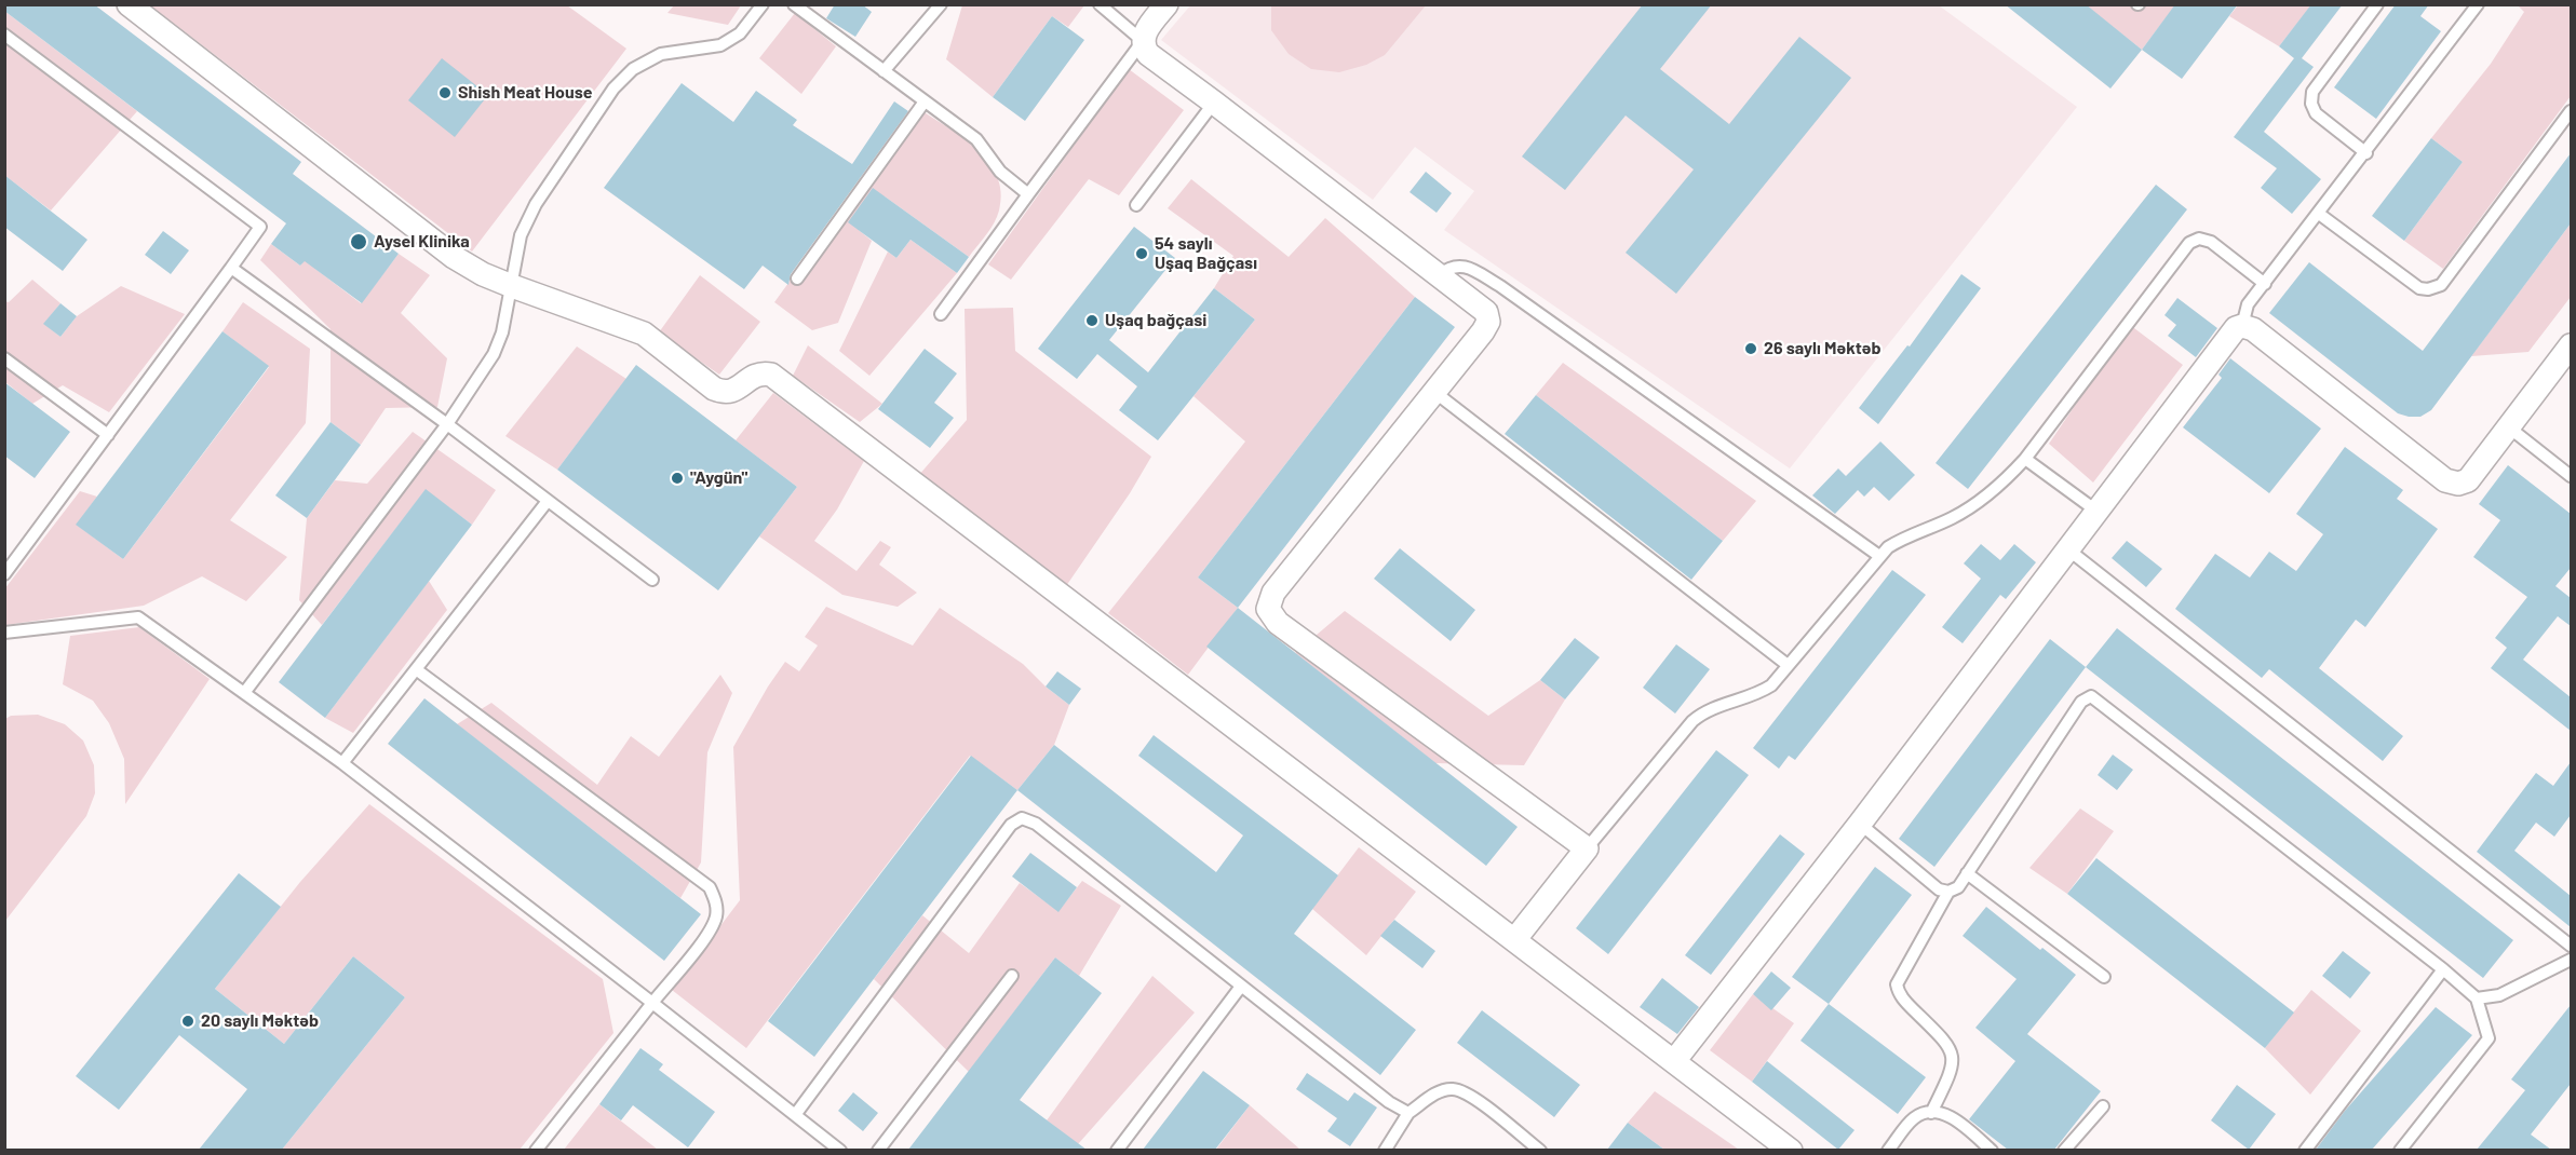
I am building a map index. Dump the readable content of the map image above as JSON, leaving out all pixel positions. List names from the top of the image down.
{
  "places": [
    "Shish Meat House",
    "Aysel Klinika",
    "54 saylı Uşaq Bağçası",
    "Uşaq bağçasi",
    "26 saylı Məktəb",
    "\"Aygün\"",
    "20 saylı Məktəb"
  ]
}
